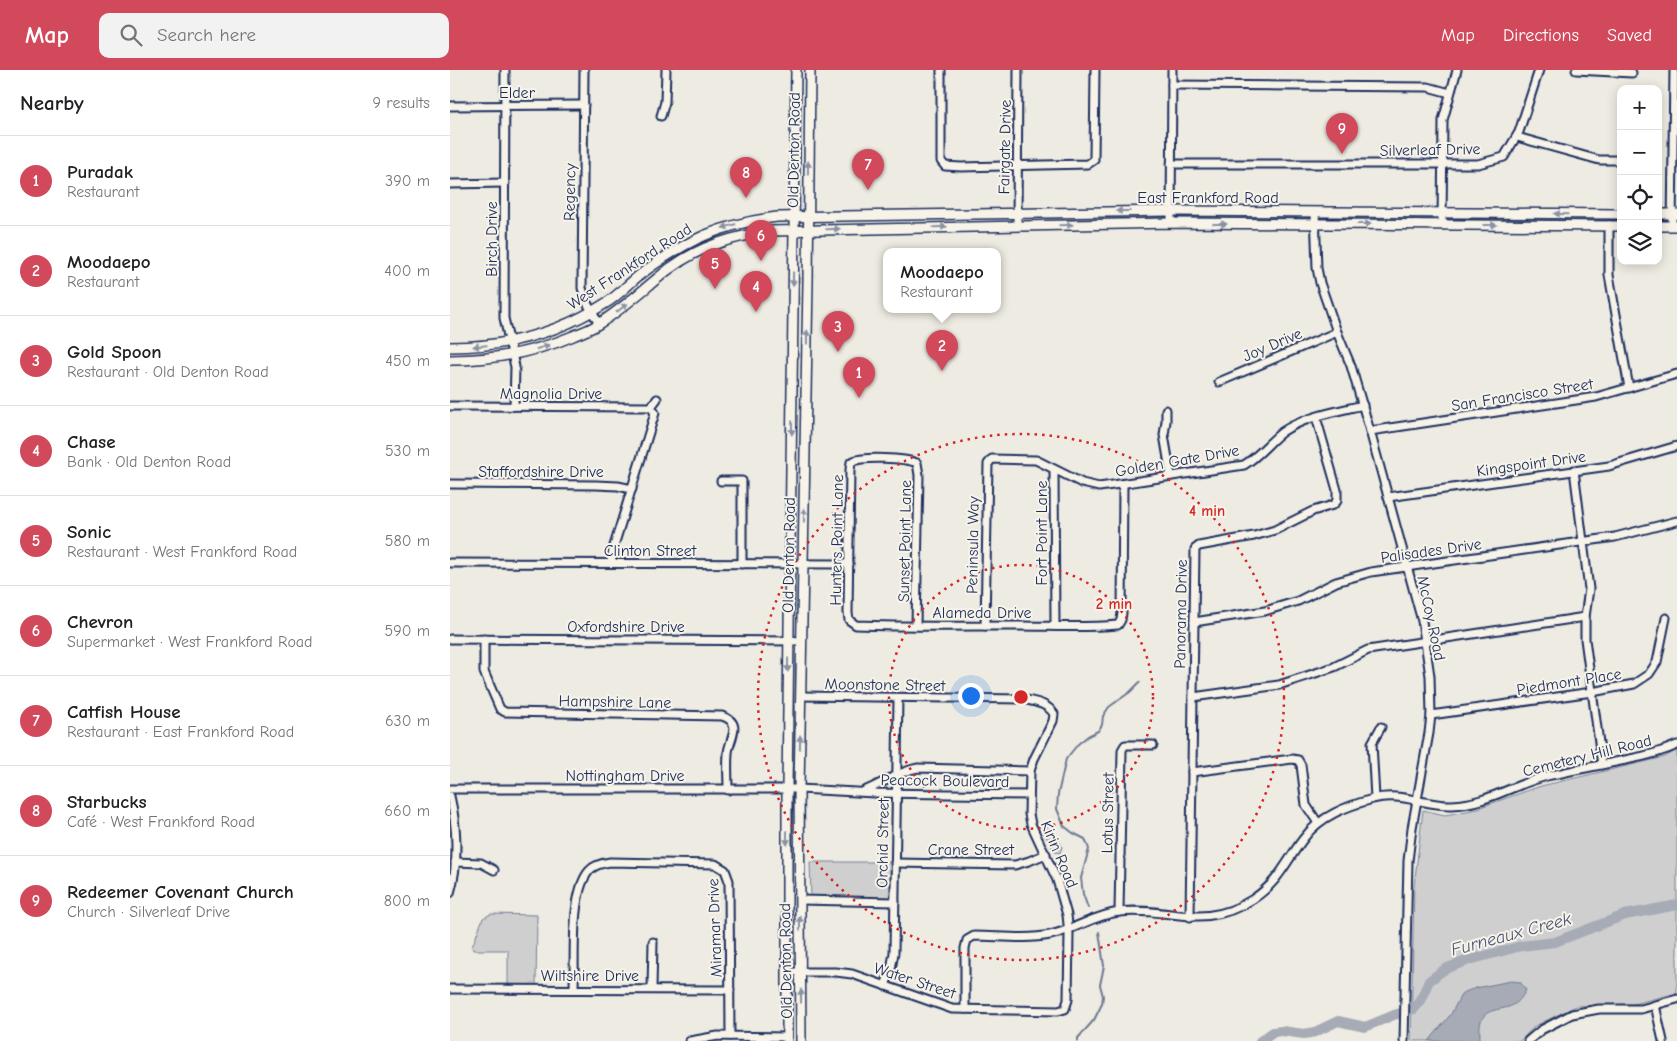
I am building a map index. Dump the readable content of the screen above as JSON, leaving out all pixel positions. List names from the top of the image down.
{
  "streets": {
    "main road": ["Old Denton Road", "East Frankford Road", "West Frankford Road"],
    "street": [
      "Elder",
      "Fairgate Drive",
      "Silverleaf Drive",
      "Regency",
      "Birch Drive",
      "Joy Drive",
      "Magnolia Drive",
      "San Francisco Street",
      "Golden Gate Drive",
      "Kingspoint Drive",
      "Staffordshire Drive",
      "Fort Point Lane",
      "Hunters Point Lane",
      "Sunset Point Lane",
      "Peninsula Way",
      "Clinton Street",
      "Palisades Drive",
      "Alameda Drive",
      "Panorama Drive",
      "McCoy Road",
      "Oxfordshire Drive",
      "Piedmont Place",
      "Moonstone Street",
      "Hampshire Lane",
      "Cemetery Hill Road",
      "Nottingham Drive",
      "Peacock Boulevard",
      "Lotus Street",
      "Orchid Street",
      "Crane Street",
      "Kirin Road",
      "Miramar Drive",
      "Wiltshire Drive",
      "Water Street"
    ]
  },
  "crossings": [
    ["Elder", "Regency"],
    ["Elder", "Birch Drive"],
    ["Fairgate Drive", "East Frankford Road"],
    ["Old Denton Road", "East Frankford Road"],
    ["Old Denton Road", "West Frankford Road"],
    ["Old Denton Road", "Clinton Street"],
    ["Old Denton Road", "Oxfordshire Drive"],
    ["Old Denton Road", "Moonstone Street"],
    ["Old Denton Road", "Nottingham Drive"],
    ["Old Denton Road", "Peacock Boulevard"],
    ["Old Denton Road", "Water Street"],
    ["Regency", "West Frankford Road"],
    ["East Frankford Road", "West Frankford Road"],
    ["East Frankford Road", "McCoy Road"],
    ["Birch Drive", "West Frankford Road"],
    ["Birch Drive", "Magnolia Drive"],
    ["Joy Drive", "McCoy Road"],
    ["San Francisco Street", "McCoy Road"],
    ["Golden Gate Drive", "Fort Point Lane"],
    ["Golden Gate Drive", "Peninsula Way"],
    ["Golden Gate Drive", "Alameda Drive"],
    ["Golden Gate Drive", "Panorama Drive"],
    ["Golden Gate Drive", "McCoy Road"],
    ["Kingspoint Drive", "McCoy Road"],
    ["Fort Point Lane", "Alameda Drive"],
    ["Hunters Point Lane", "Sunset Point Lane"],
    ["Hunters Point Lane", "Clinton Street"],
    ["Hunters Point Lane", "Alameda Drive"],
    ["Sunset Point Lane", "Alameda Drive"],
    ["Peninsula Way", "Alameda Drive"],
    ["Palisades Drive", "Panorama Drive"],
    ["Palisades Drive", "McCoy Road"],
    ["Panorama Drive", "Cemetery Hill Road"],
    ["McCoy Road", "Piedmont Place"],
    ["McCoy Road", "Cemetery Hill Road"],
    ["Oxfordshire Drive", "Hampshire Lane"],
    ["Moonstone Street", "Orchid Street"],
    ["Moonstone Street", "Kirin Road"],
    ["Hampshire Lane", "Nottingham Drive"],
    ["Cemetery Hill Road", "Lotus Street"],
    ["Cemetery Hill Road", "Kirin Road"],
    ["Cemetery Hill Road", "Water Street"],
    ["Nottingham Drive", "Peacock Boulevard"],
    ["Peacock Boulevard", "Orchid Street"],
    ["Peacock Boulevard", "Kirin Road"],
    ["Orchid Street", "Crane Street"],
    ["Orchid Street", "Water Street"],
    ["Crane Street", "Kirin Road"],
    ["Kirin Road", "Water Street"],
    ["Miramar Drive", "Wiltshire Drive"]
  ],
  "water": ["Furneaux Creek"],
  "page": {
    "header": "Map",
    "search": "Search here",
    "nav": ["Map", "Directions", "Saved"],
    "heading": ["Nearby", "9 results"],
    "map_buttons": ["+", "−"],
    "pins": [
      "9",
      "7",
      "8",
      "6",
      "5",
      "4",
      "3",
      "2",
      "1"
    ],
    "list": [
      {
        "mark": "1",
        "name": "Puradak",
        "note": "Restaurant",
        "value": "390 m"
      },
      {
        "mark": "2",
        "name": "Moodaepo",
        "note": "Restaurant",
        "value": "400 m"
      },
      {
        "mark": "3",
        "name": "Gold Spoon",
        "note": "Restaurant · Old Denton Road",
        "value": "450 m"
      },
      {
        "mark": "4",
        "name": "Chase",
        "note": "Bank · Old Denton Road",
        "value": "530 m"
      },
      {
        "mark": "5",
        "name": "Sonic",
        "note": "Restaurant · West Frankford Road",
        "value": "580 m"
      },
      {
        "mark": "6",
        "name": "Chevron",
        "note": "Supermarket · West Frankford Road",
        "value": "590 m"
      },
      {
        "mark": "7",
        "name": "Catfish House",
        "note": "Restaurant · East Frankford Road",
        "value": "630 m"
      },
      {
        "mark": "8",
        "name": "Starbucks",
        "note": "Café · West Frankford Road",
        "value": "660 m"
      },
      {
        "mark": "9",
        "name": "Redeemer Covenant Church",
        "note": "Church · Silverleaf Drive",
        "value": "800 m"
      }
    ],
    "popup": ["Moodaepo", "Restaurant"]
  },
  "rings": ["4 min", "2 min"]
}
